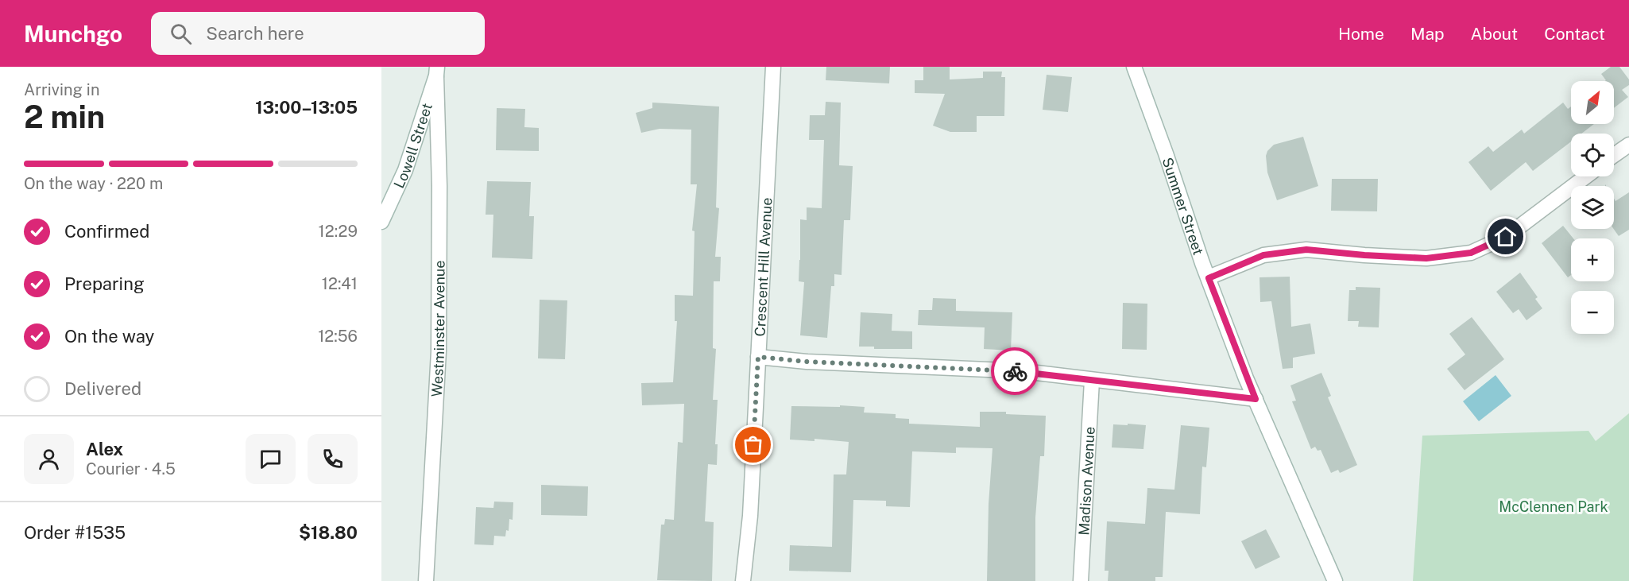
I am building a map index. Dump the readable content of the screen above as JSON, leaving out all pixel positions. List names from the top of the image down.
{
  "streets": {
    "street": [
      "Lowell Street",
      "Summer Street",
      "Crescent Hill Avenue",
      "Westminster Avenue",
      "Madison Avenue"
    ]
  },
  "crossings": [
    ["Lowell Street", "Westminster Avenue"]
  ],
  "parks": ["McClennen Park"],
  "north": "top right",
  "page": {
    "header": "Munchgo",
    "search": "Search here",
    "nav": [
      "Home",
      "Map",
      "About",
      "Contact"
    ],
    "heading": ["2 min", "Arriving in", "13:00–13:05"],
    "panel": [
      "Alex",
      "Courier · 4.5",
      "Order #1535",
      "$18.80"
    ],
    "map_buttons": ["+", "−"],
    "bar": "On the way · 220 m",
    "list": [
      ["Confirmed", "12:29"],
      ["Preparing", "12:41"],
      ["On the way", "12:56"],
      "Delivered"
    ]
  }
}
